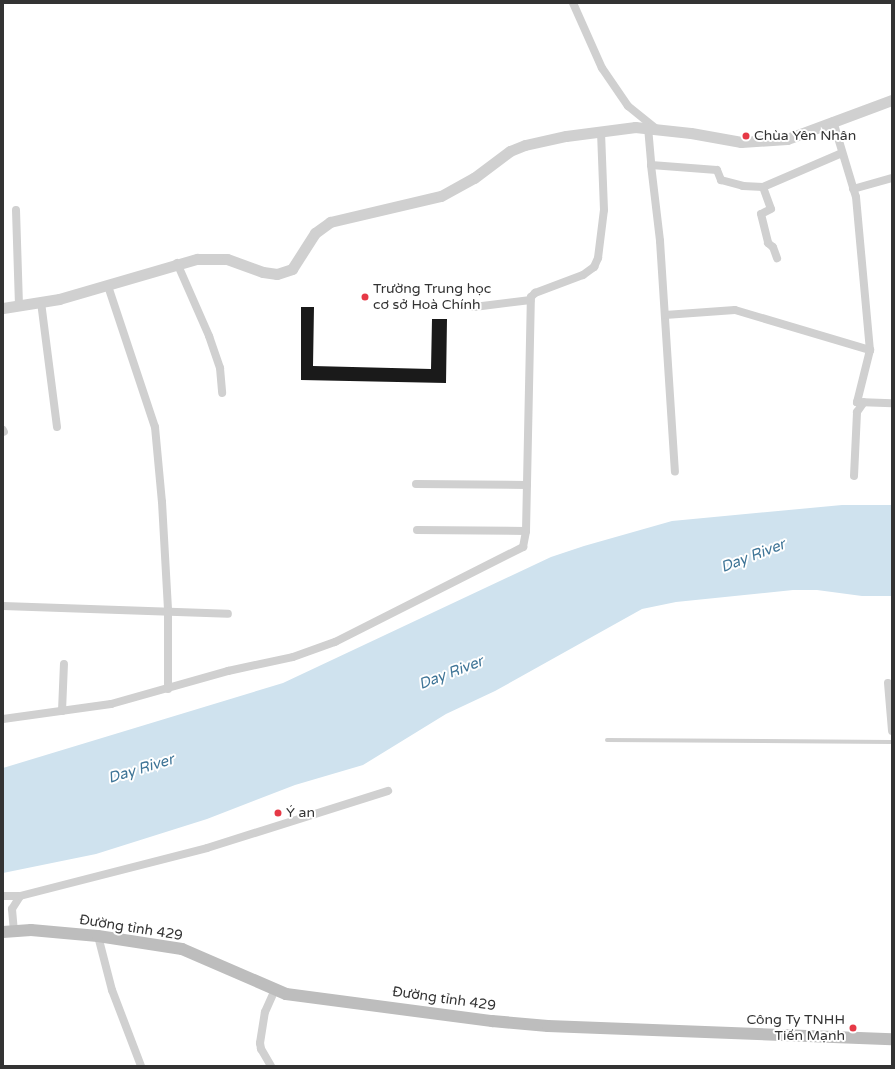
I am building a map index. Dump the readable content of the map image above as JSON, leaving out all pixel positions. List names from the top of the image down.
{
  "streets": {
    "main road": ["Đường tỉnh 429"]
  },
  "water": ["Day River"],
  "places": [
    "Chùa Yên Nhân",
    "Trường Trung học cơ sở Hoà Chính",
    "Ý an",
    "Công Ty TNHH Tiến Mạnh"
  ]
}
